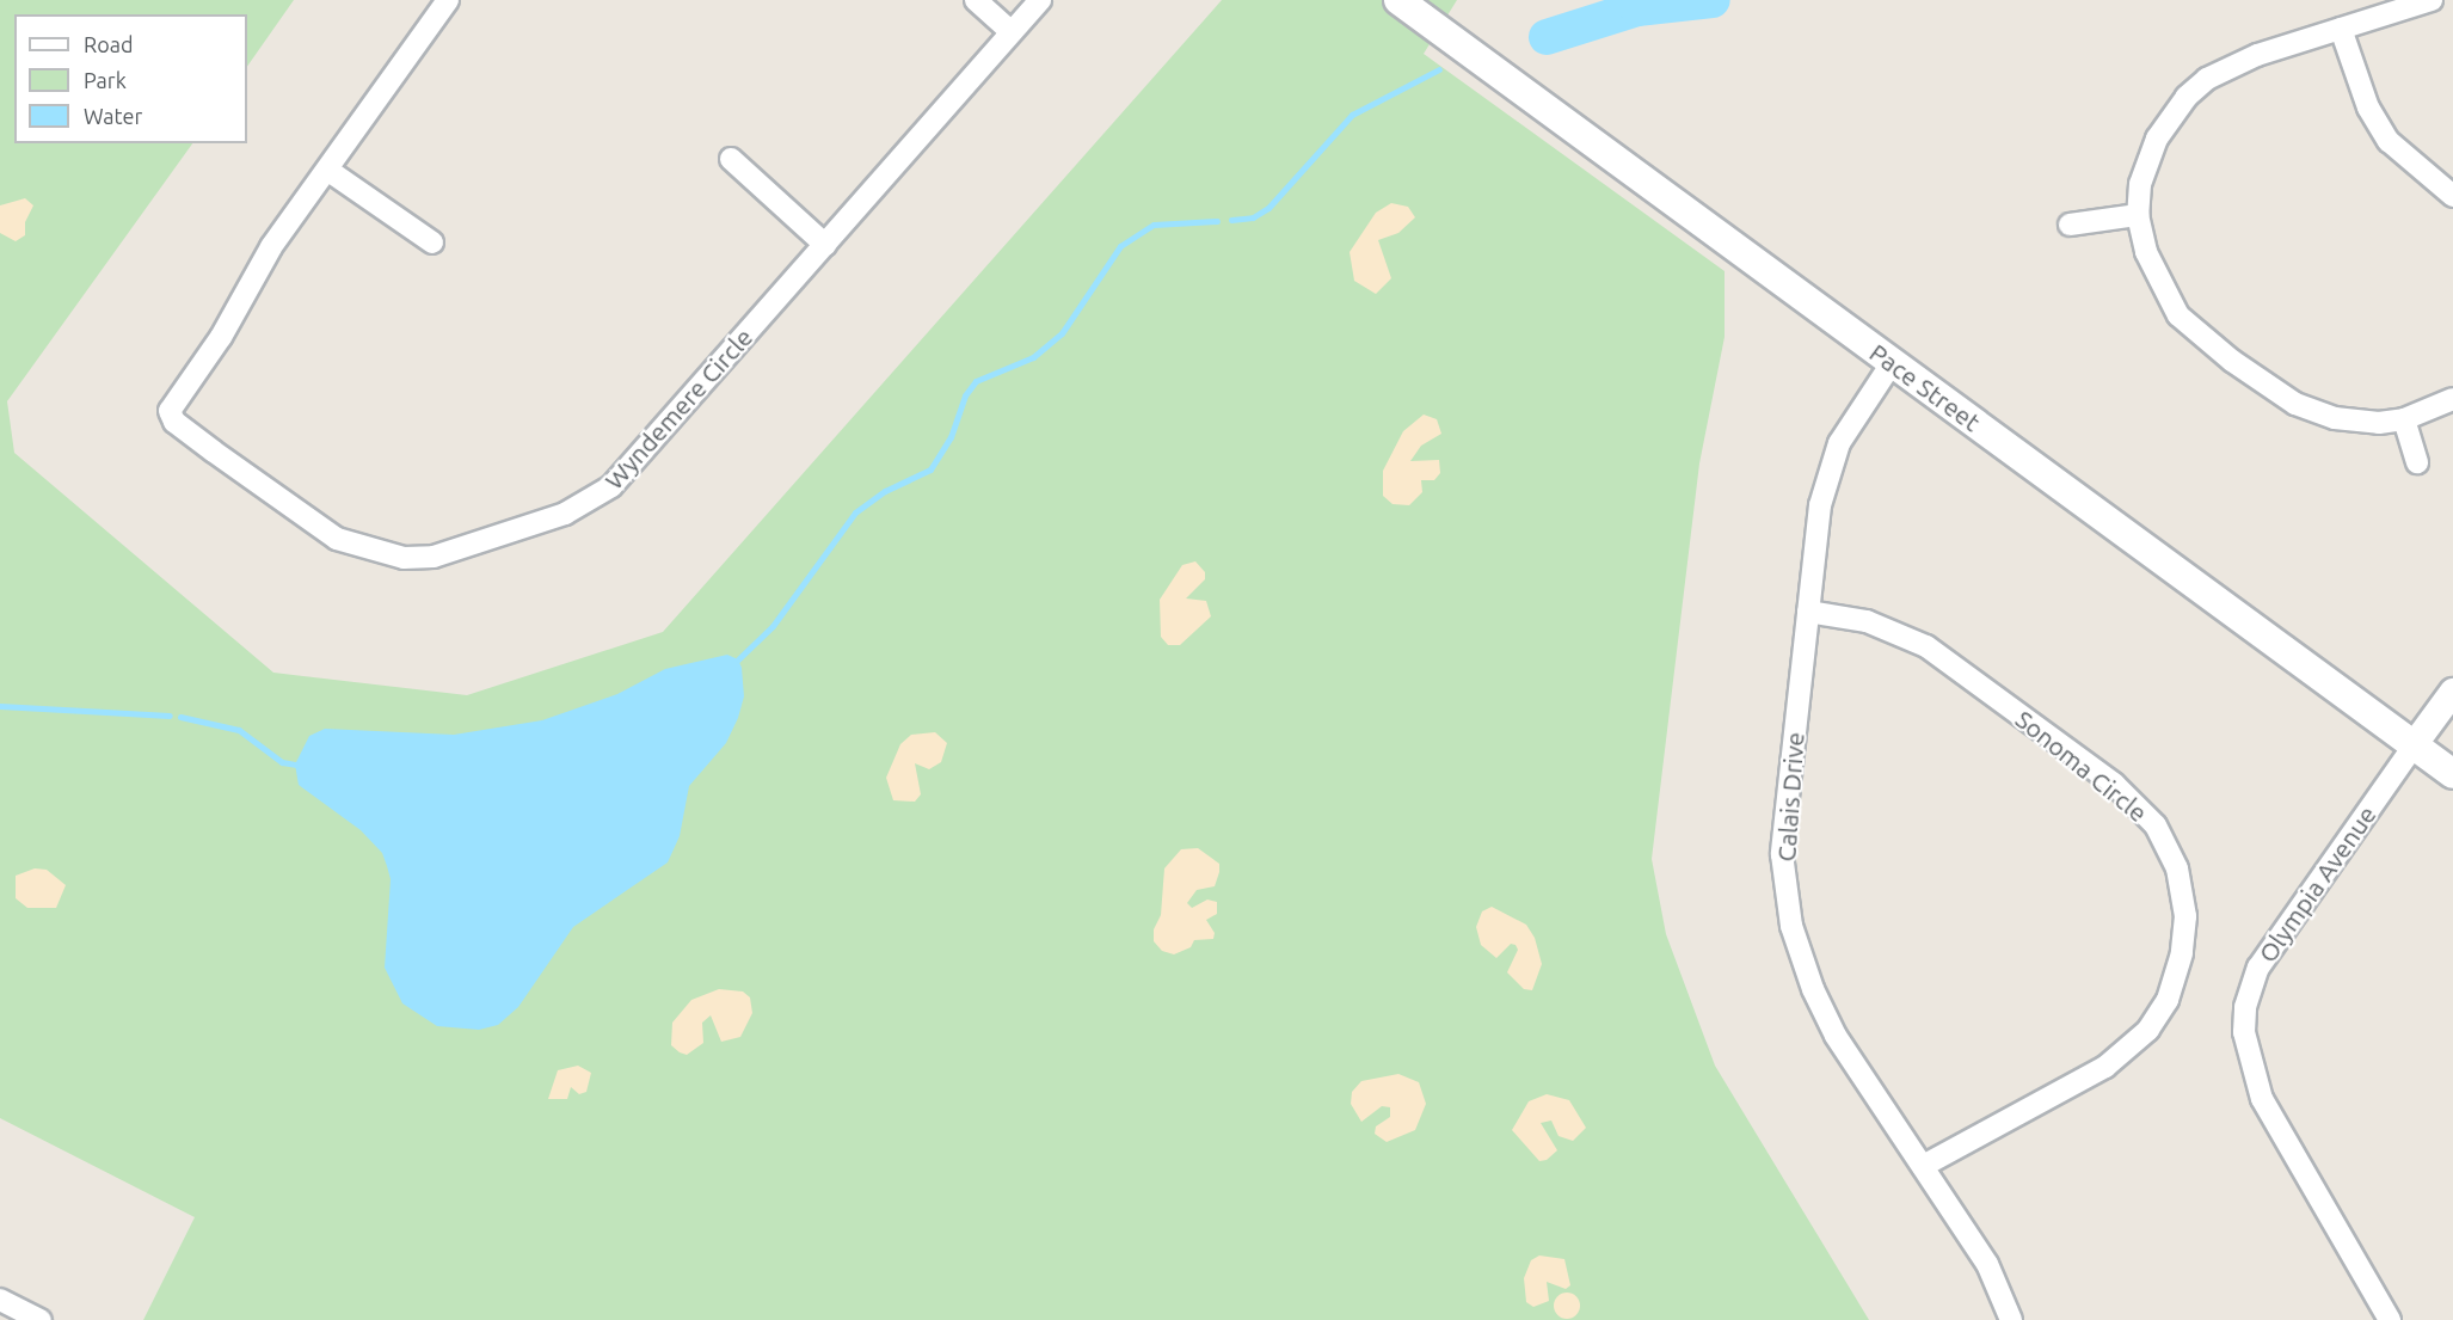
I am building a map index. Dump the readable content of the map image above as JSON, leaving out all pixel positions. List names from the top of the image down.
{
  "streets": {
    "main road": ["Pace Street"],
    "street": [
      "Wyndemere Circle",
      "Sonoma Circle",
      "Calais Drive",
      "Olympia Avenue"
    ]
  },
  "crossings": [
    ["Pace Street", "Calais Drive"],
    ["Pace Street", "Olympia Avenue"],
    ["Sonoma Circle", "Calais Drive"]
  ],
  "legend": ["Road", "Park", "Water"]
}
